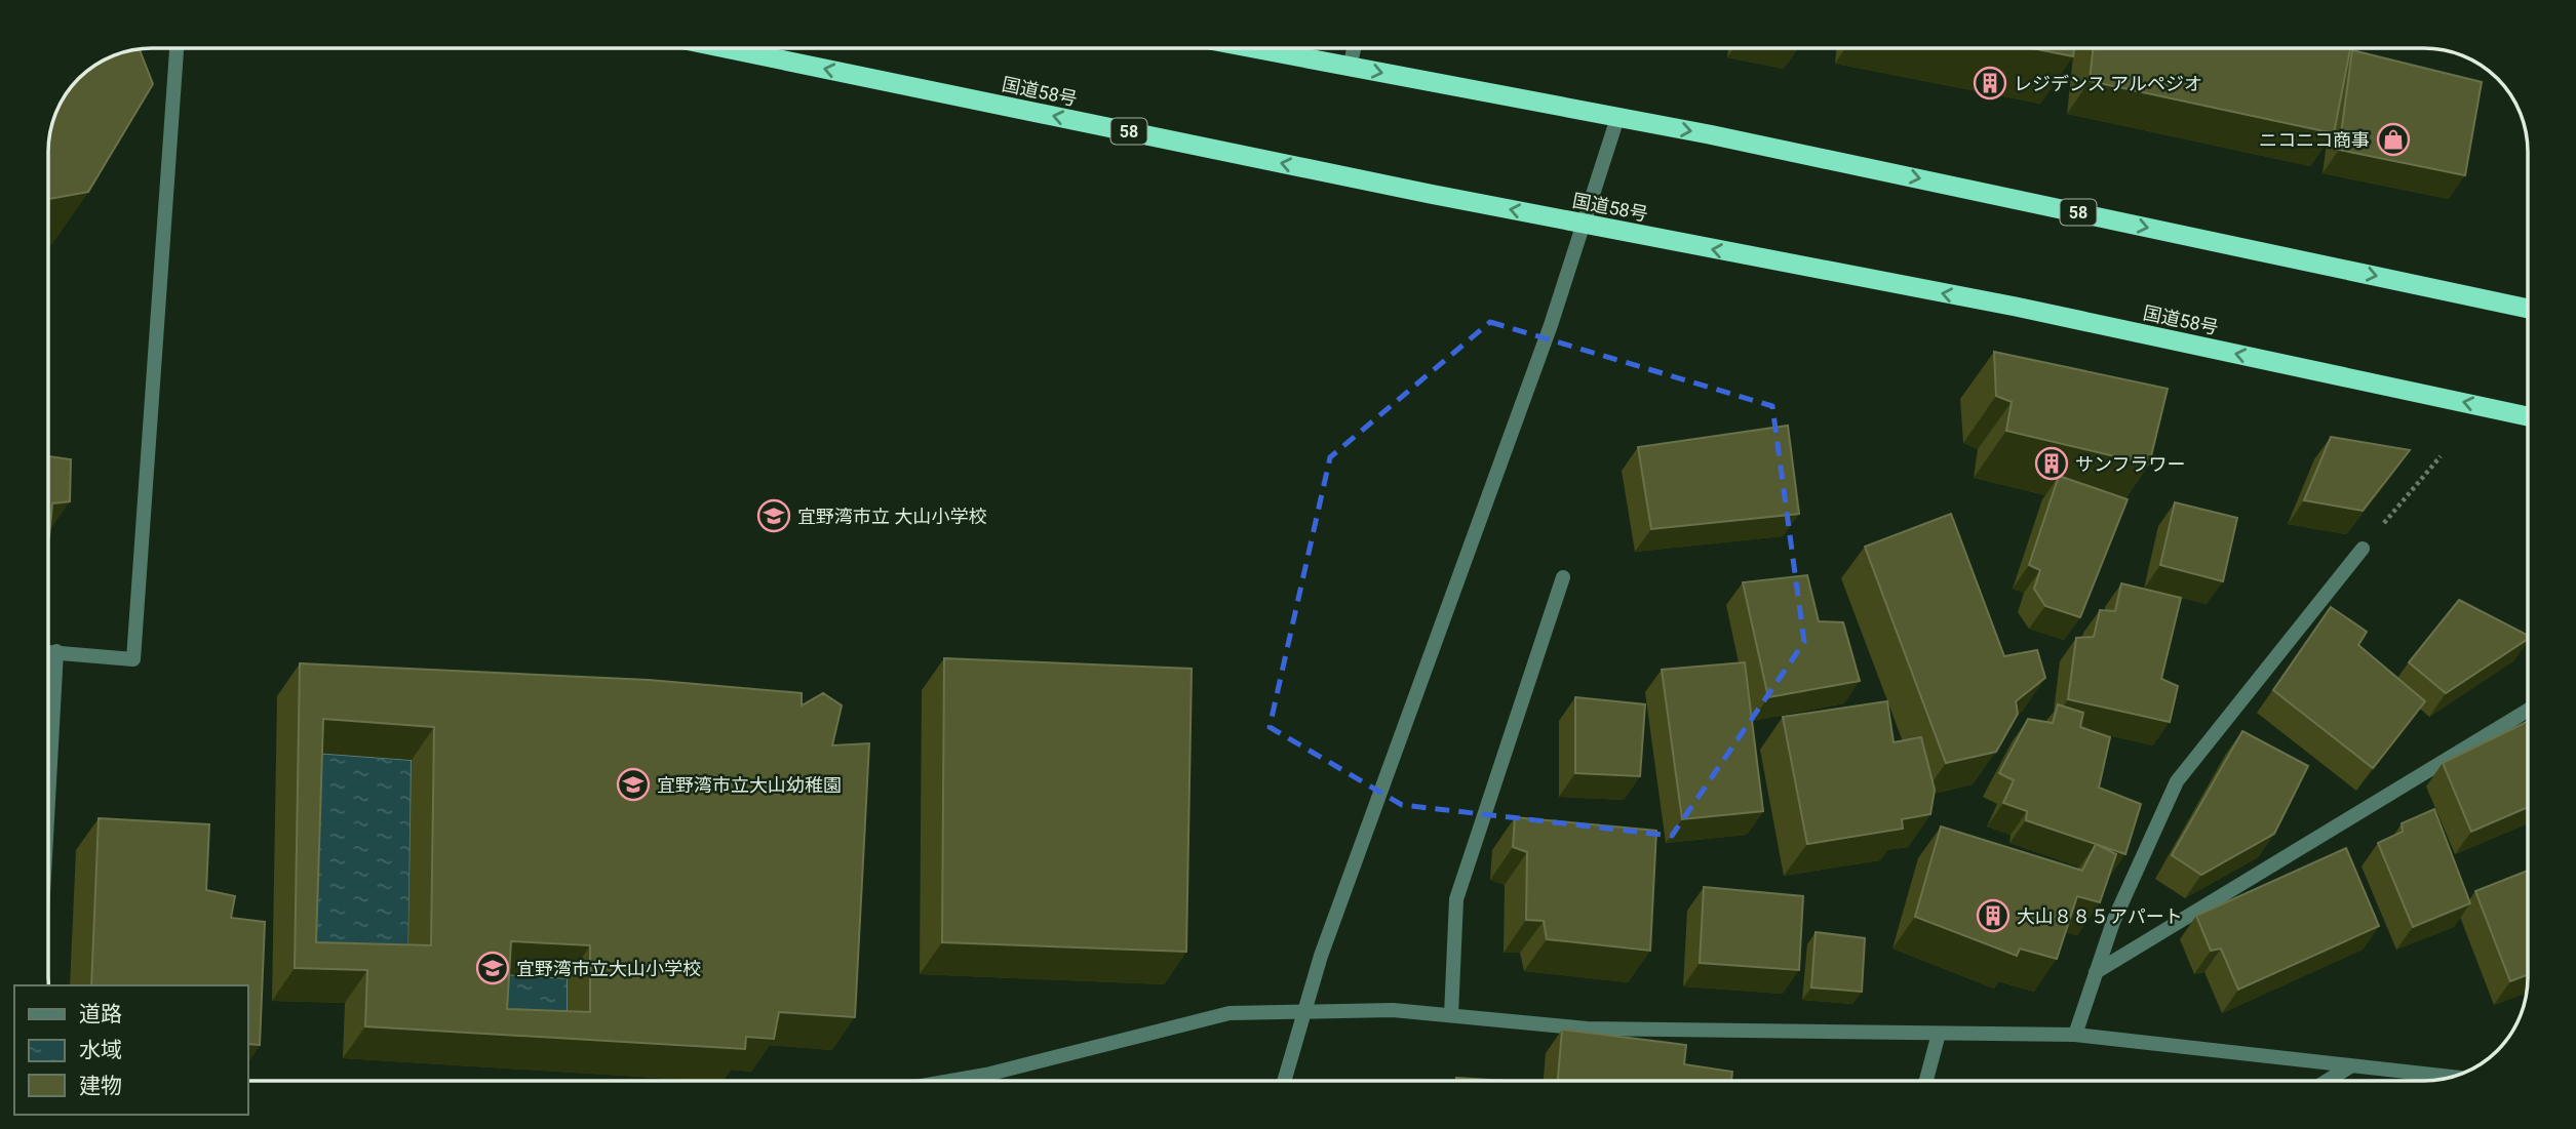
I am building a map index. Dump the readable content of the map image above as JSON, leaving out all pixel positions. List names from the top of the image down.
{
  "streets": {
    "highway": ["国道58号", "58"]
  },
  "places": {
    "building": ["レジデンス アルペジオ", "サンフラワー", "大山８８５アパート"],
    "shop": ["ニコニコ商事"],
    "school or university": ["宜野湾市立 大山小学校", "宜野湾市立大山幼稚園", "宜野湾市立大山小学校"]
  },
  "legend": ["道路", "水域", "建物"]
}
